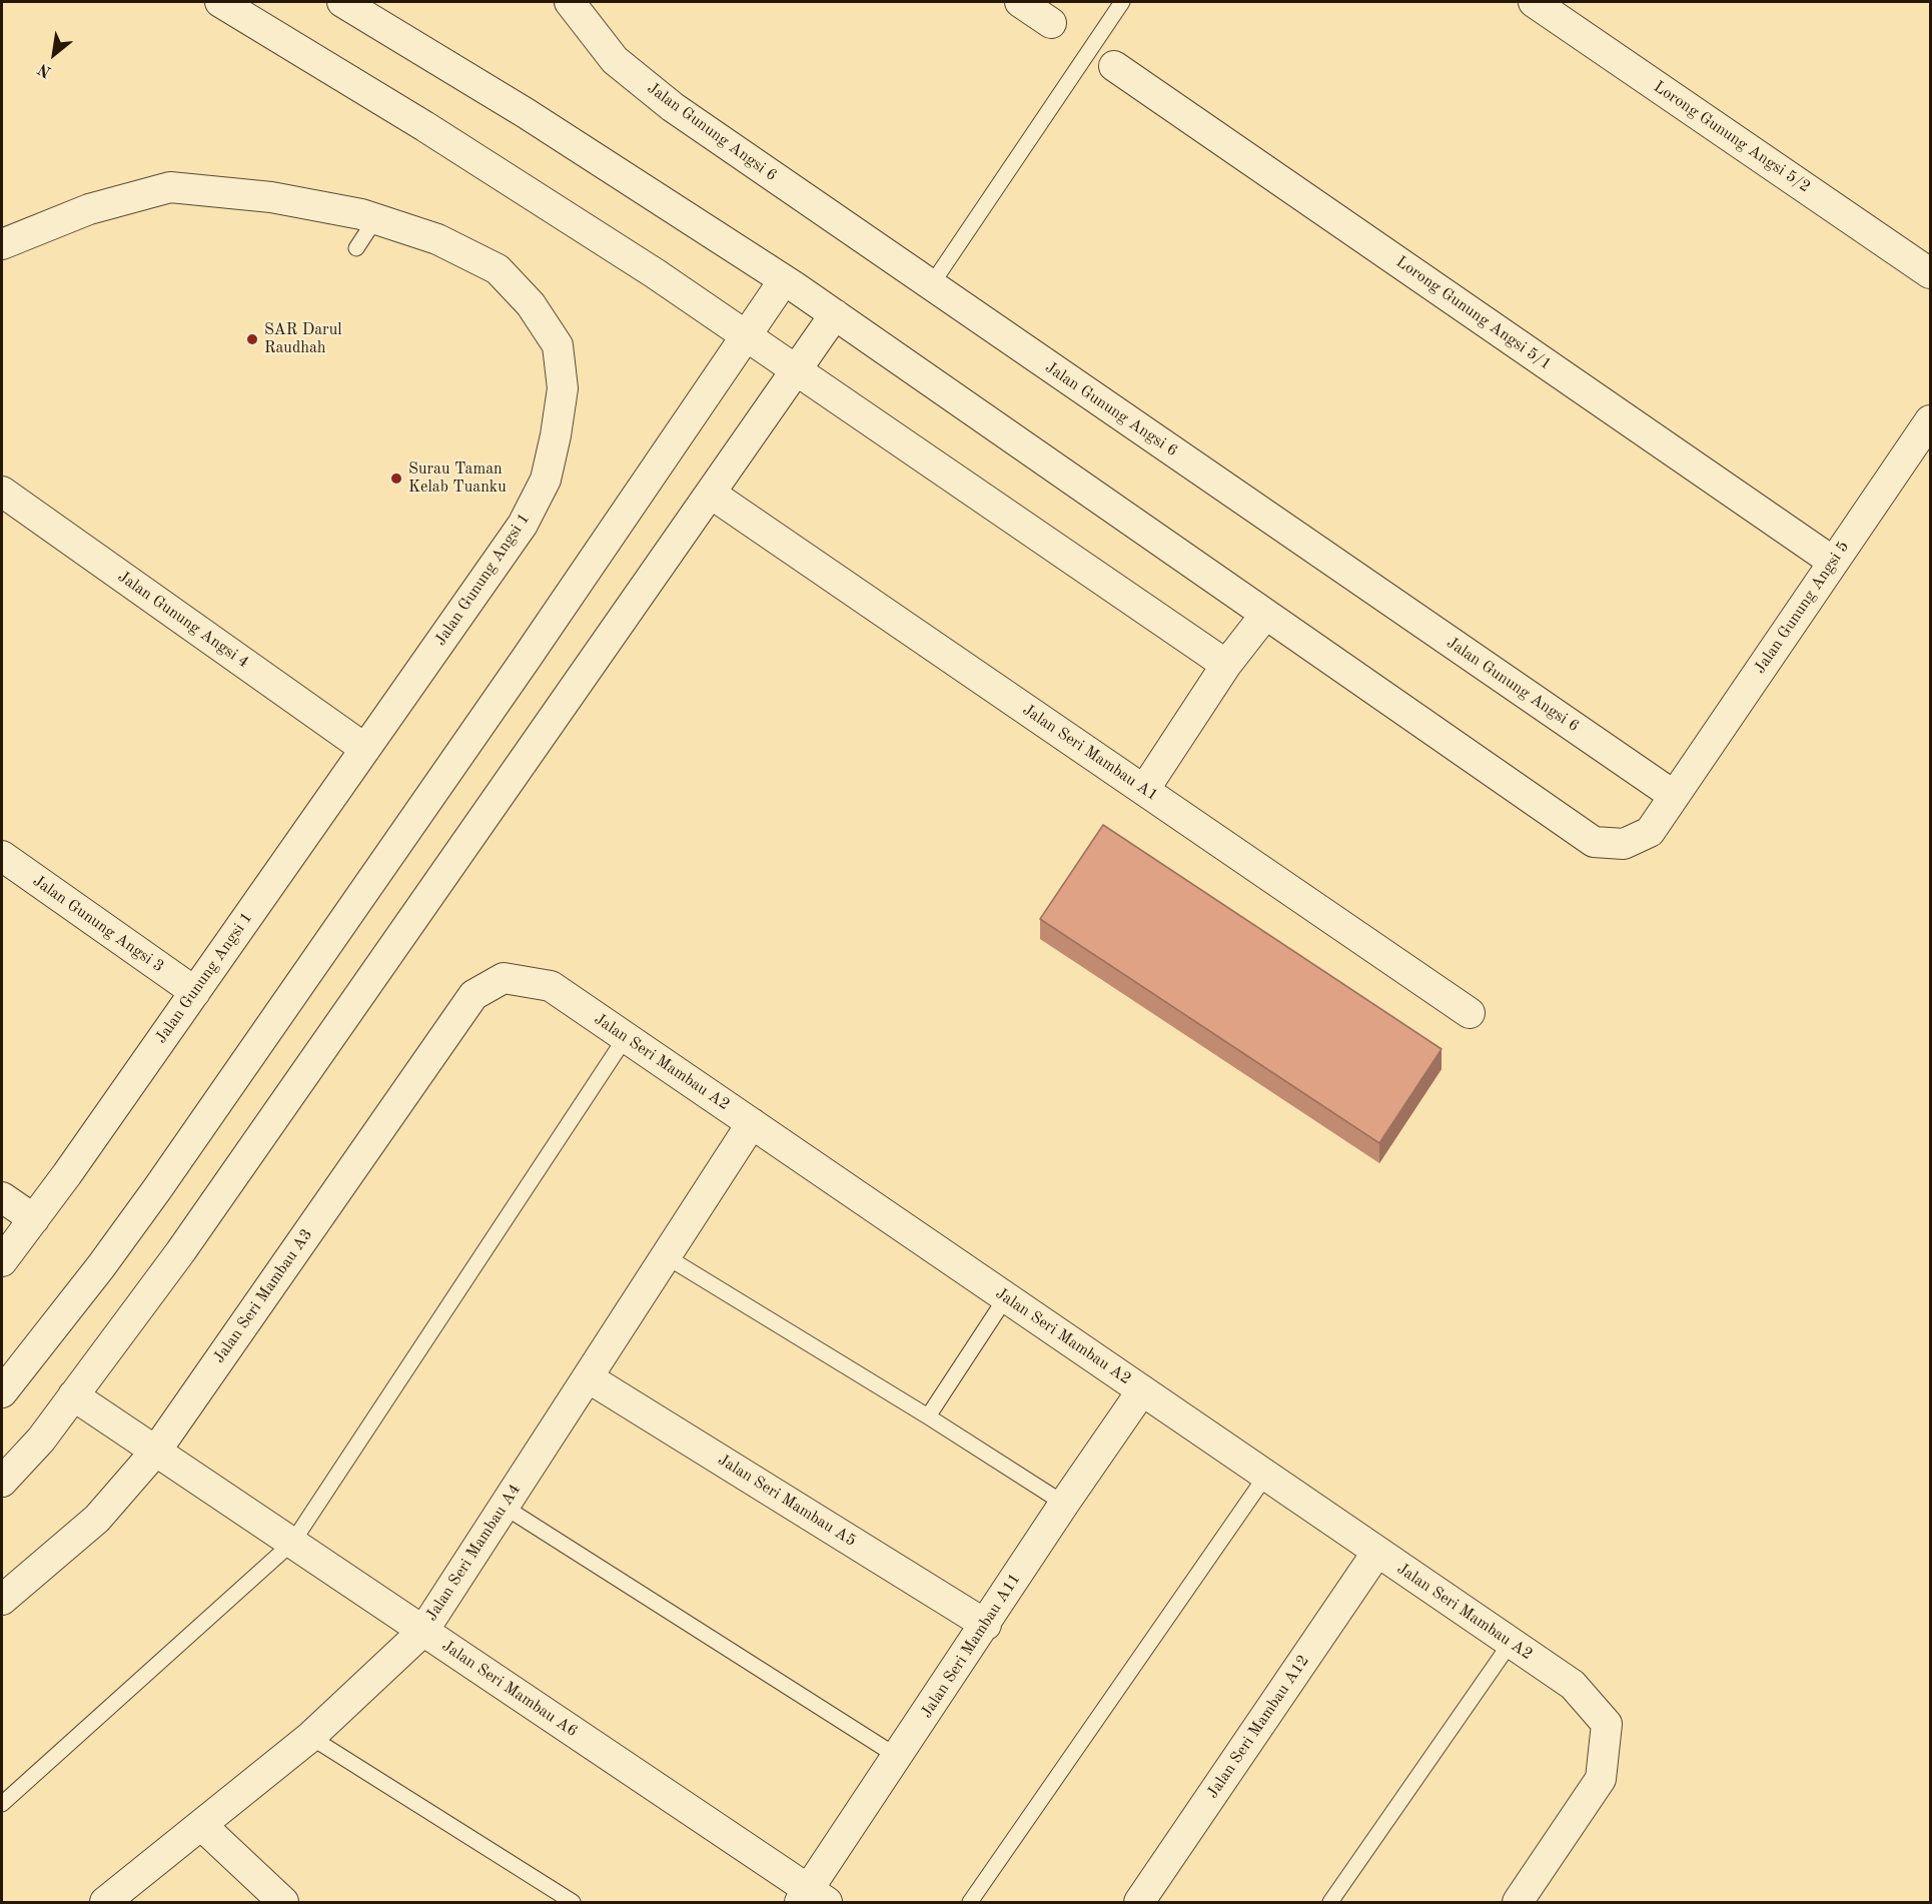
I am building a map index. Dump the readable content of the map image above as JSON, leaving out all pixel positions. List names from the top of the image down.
{
  "streets": {
    "street": [
      "Jalan Gunung Angsi 6",
      "Lorong Gunung Angsi 5/2",
      "Lorong Gunung Angsi 5/1",
      "Jalan Gunung Angsi 1",
      "Jalan Gunung Angsi 5",
      "Jalan Gunung Angsi 4",
      "Jalan Seri Mambau A1",
      "Jalan Gunung Angsi 3",
      "Jalan Seri Mambau A2",
      "Jalan Seri Mambau A3",
      "Jalan Seri Mambau A5",
      "Jalan Seri Mambau A4",
      "Jalan Seri Mambau A11",
      "Jalan Seri Mambau A6",
      "Jalan Seri Mambau A12"
    ]
  },
  "crossings": [
    ["Jalan Gunung Angsi 6", "Jalan Gunung Angsi 5"],
    ["Lorong Gunung Angsi 5/1", "Jalan Gunung Angsi 5"],
    ["Jalan Gunung Angsi 1", "Jalan Gunung Angsi 4"],
    ["Jalan Gunung Angsi 1", "Jalan Gunung Angsi 3"],
    ["Jalan Seri Mambau A2", "Jalan Seri Mambau A3"],
    ["Jalan Seri Mambau A2", "Jalan Seri Mambau A4"],
    ["Jalan Seri Mambau A2", "Jalan Seri Mambau A11"],
    ["Jalan Seri Mambau A2", "Jalan Seri Mambau A12"],
    ["Jalan Seri Mambau A3", "Jalan Seri Mambau A6"],
    ["Jalan Seri Mambau A5", "Jalan Seri Mambau A4"],
    ["Jalan Seri Mambau A5", "Jalan Seri Mambau A11"],
    ["Jalan Seri Mambau A4", "Jalan Seri Mambau A6"],
    ["Jalan Seri Mambau A11", "Jalan Seri Mambau A6"]
  ],
  "places": ["SAR Darul Raudhah", "Surau Taman Kelab Tuanku"],
  "north": "bottom left"
}
